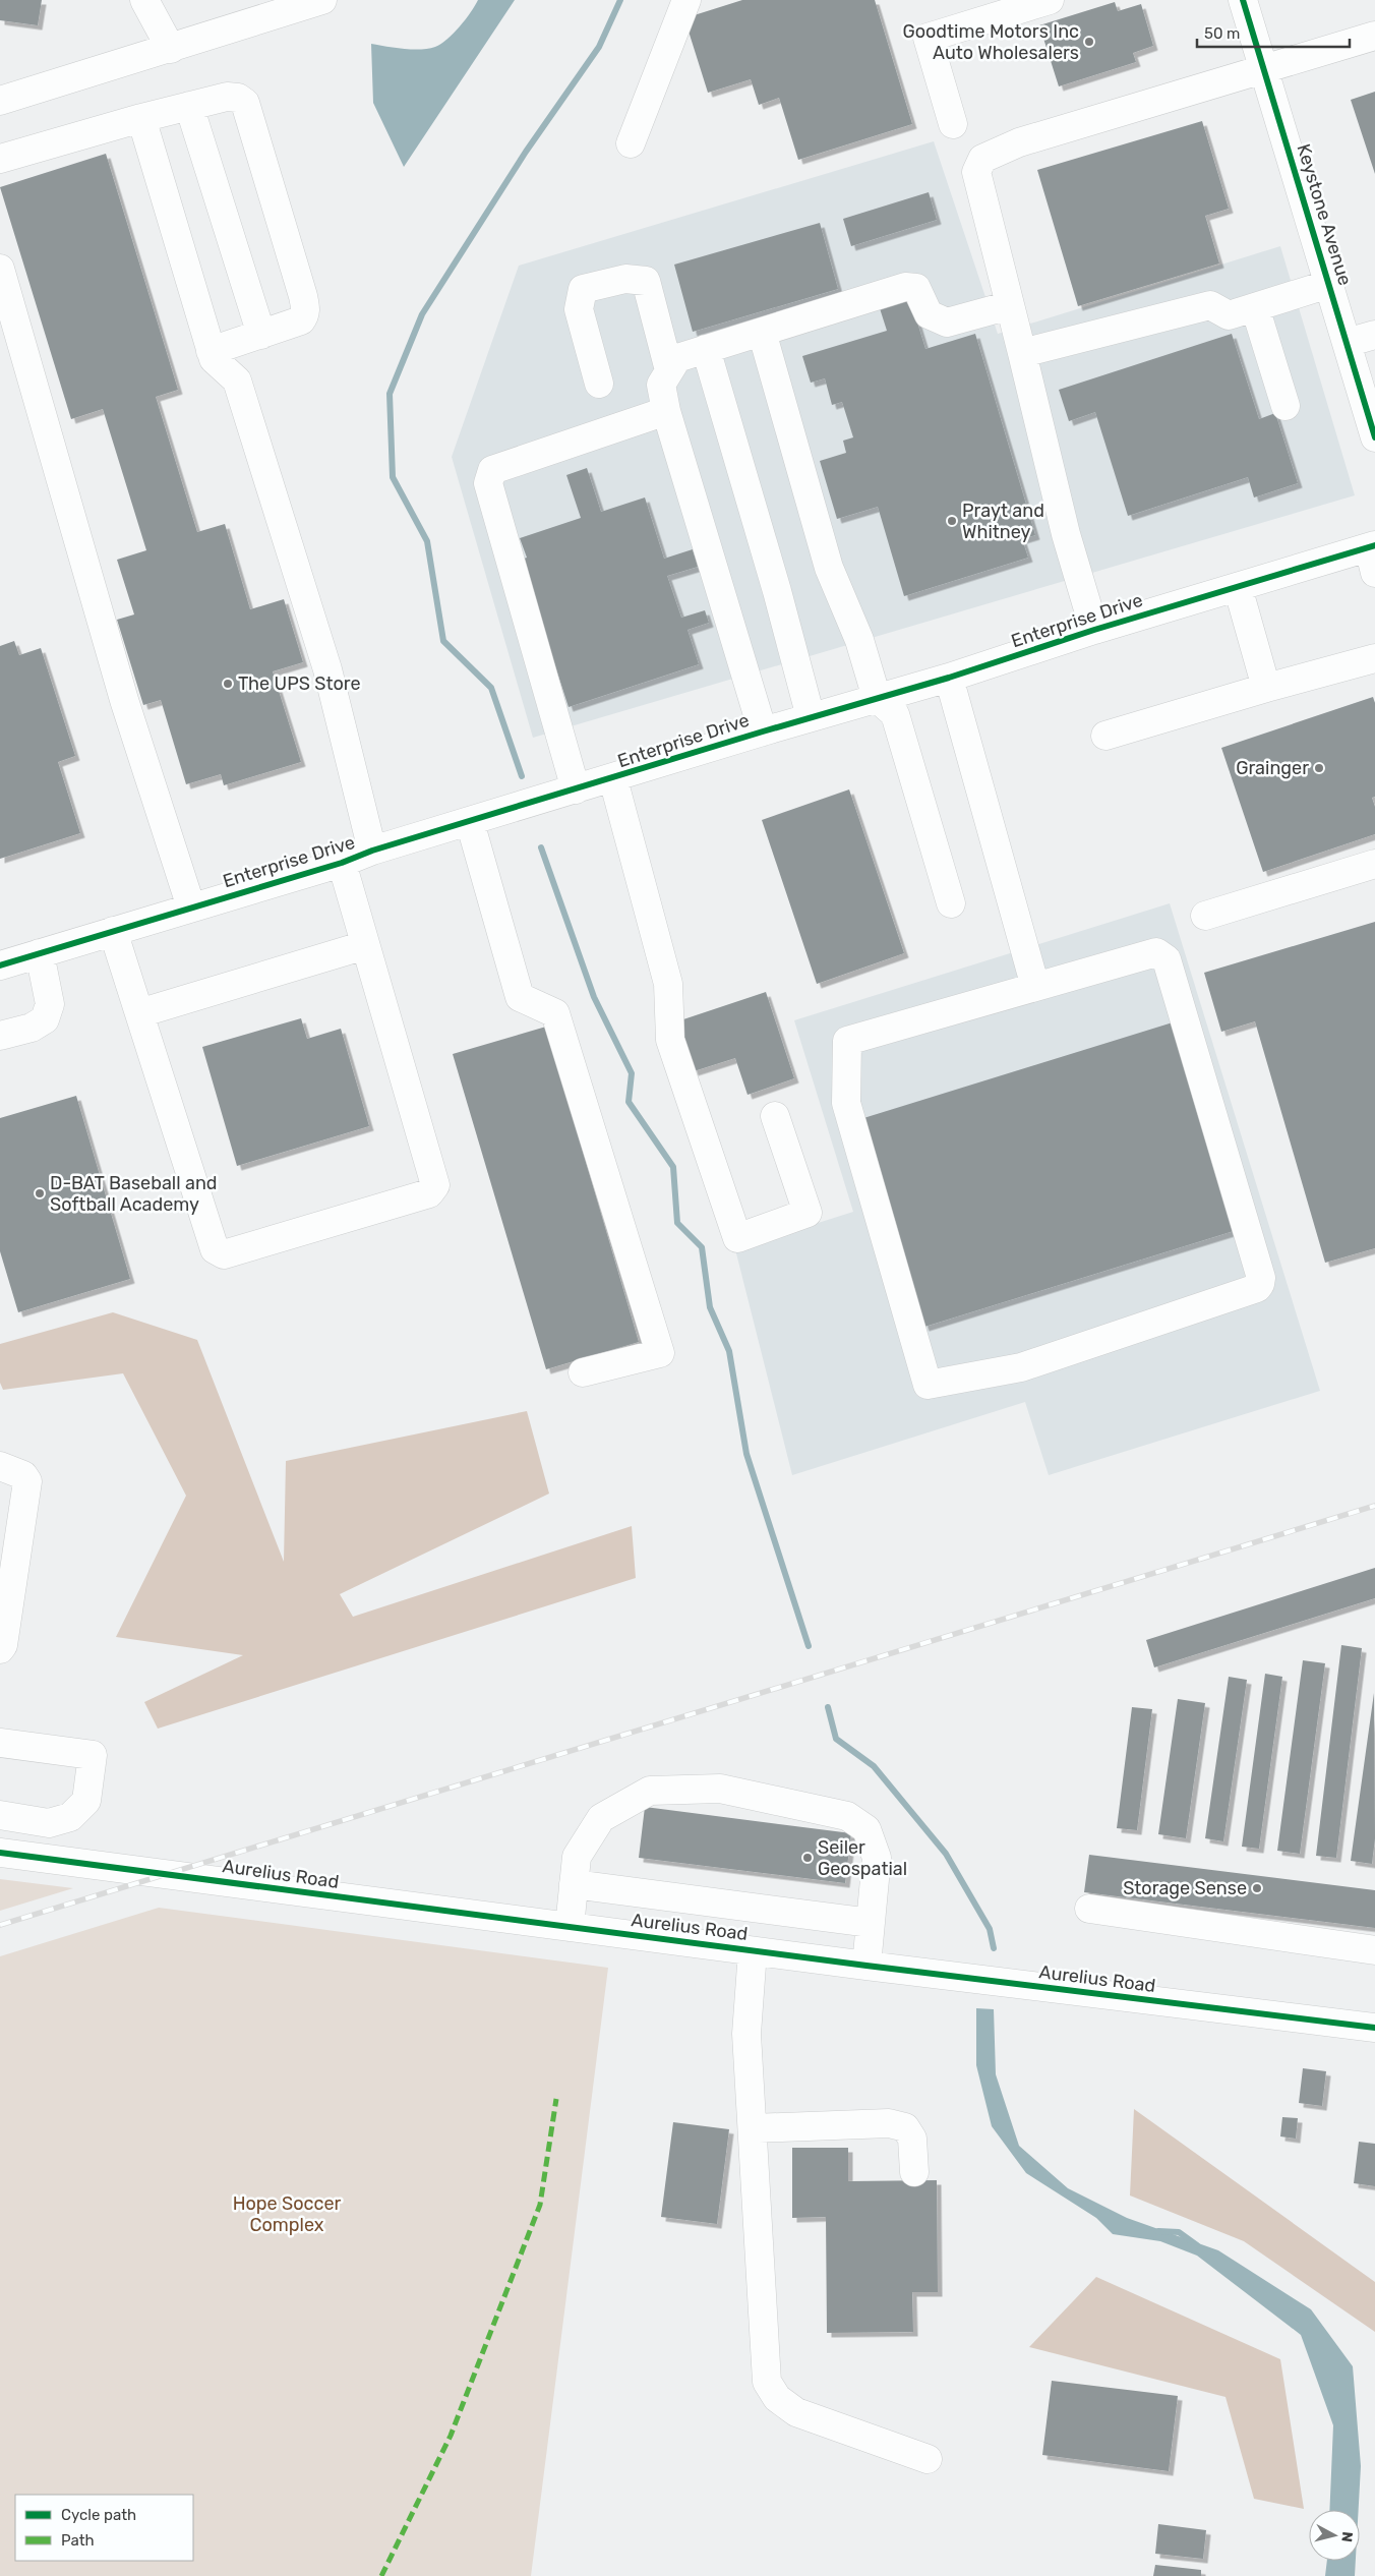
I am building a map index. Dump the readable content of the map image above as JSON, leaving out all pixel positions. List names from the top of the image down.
{
  "streets": {
    "street": ["Keystone Avenue", "Enterprise Drive", "Aurelius Road"]
  },
  "parks": ["Hope Soccer Complex"],
  "places": [
    "Goodtime Motors Inc Auto Wholesalers",
    "Prayt and Whitney",
    "The UPS Store",
    "Grainger",
    "D-BAT Baseball and Softball Academy",
    "Seiler Geospatial",
    "Storage Sense"
  ],
  "legend": ["Cycle path", "Path"],
  "scale_bar": "50 m",
  "north": "right"
}
